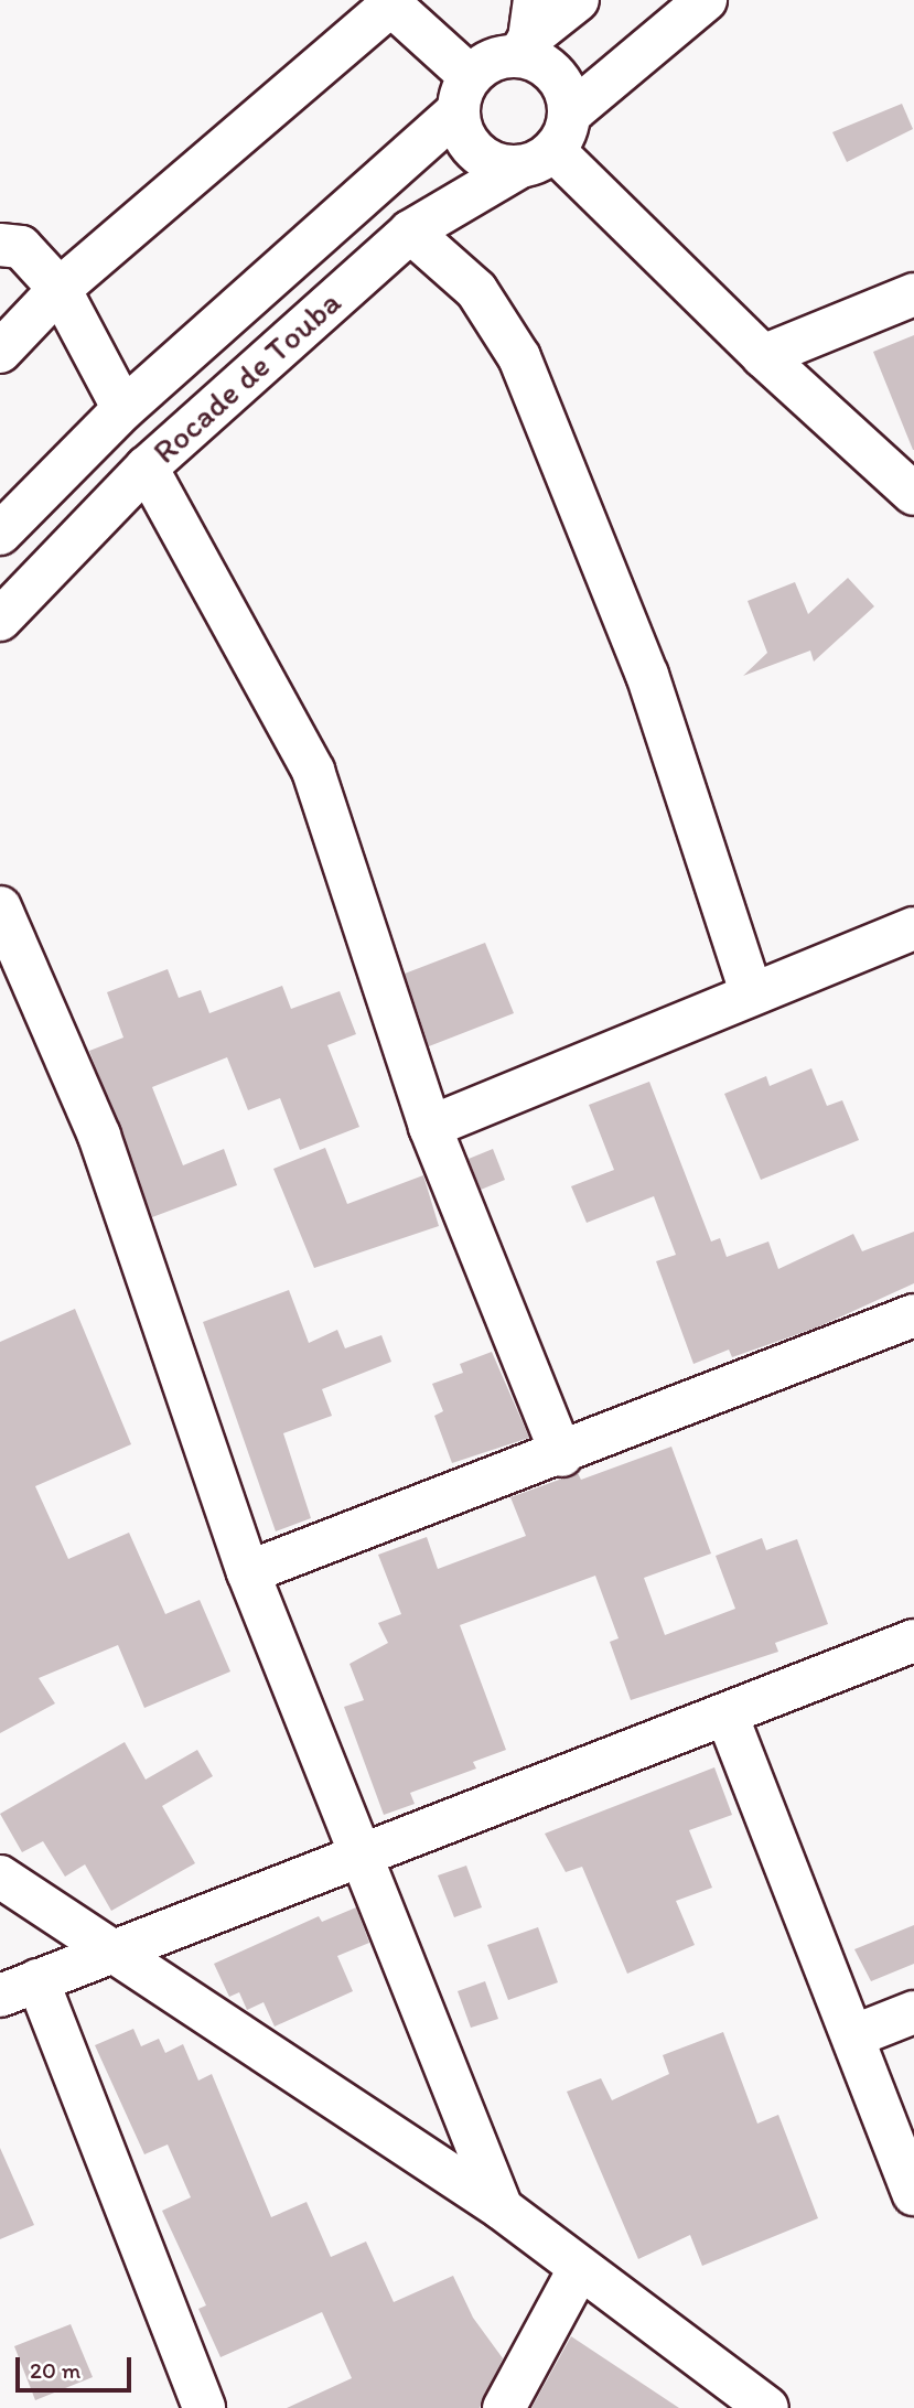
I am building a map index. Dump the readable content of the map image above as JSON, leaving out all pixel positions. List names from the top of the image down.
{
  "streets": {
    "street": ["Rocade de Touba"]
  },
  "scale_bar": "20 m"
}
